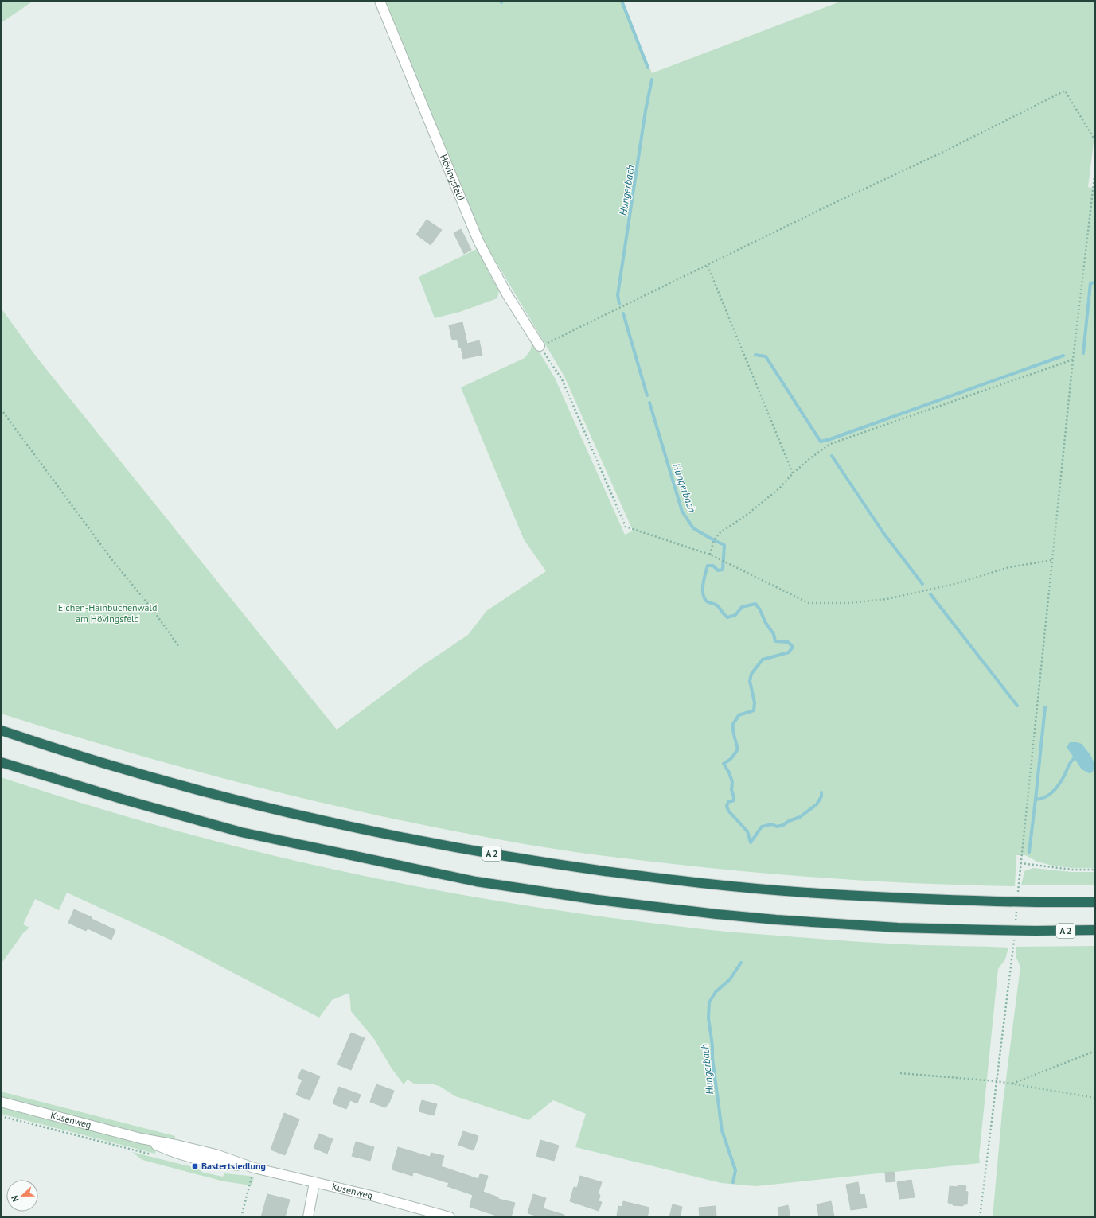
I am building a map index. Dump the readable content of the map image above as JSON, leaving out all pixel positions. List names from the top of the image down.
{
  "streets": {
    "highway": ["A 2"],
    "street": ["Hövingsfeld", "Kusenweg"]
  },
  "water": ["Hungerbach"],
  "parks": ["Eichen-Hainbuchenwald am Hövingsfeld"],
  "places": {
    "transit": ["Bastertsiedlung"]
  },
  "north": "left"
}
